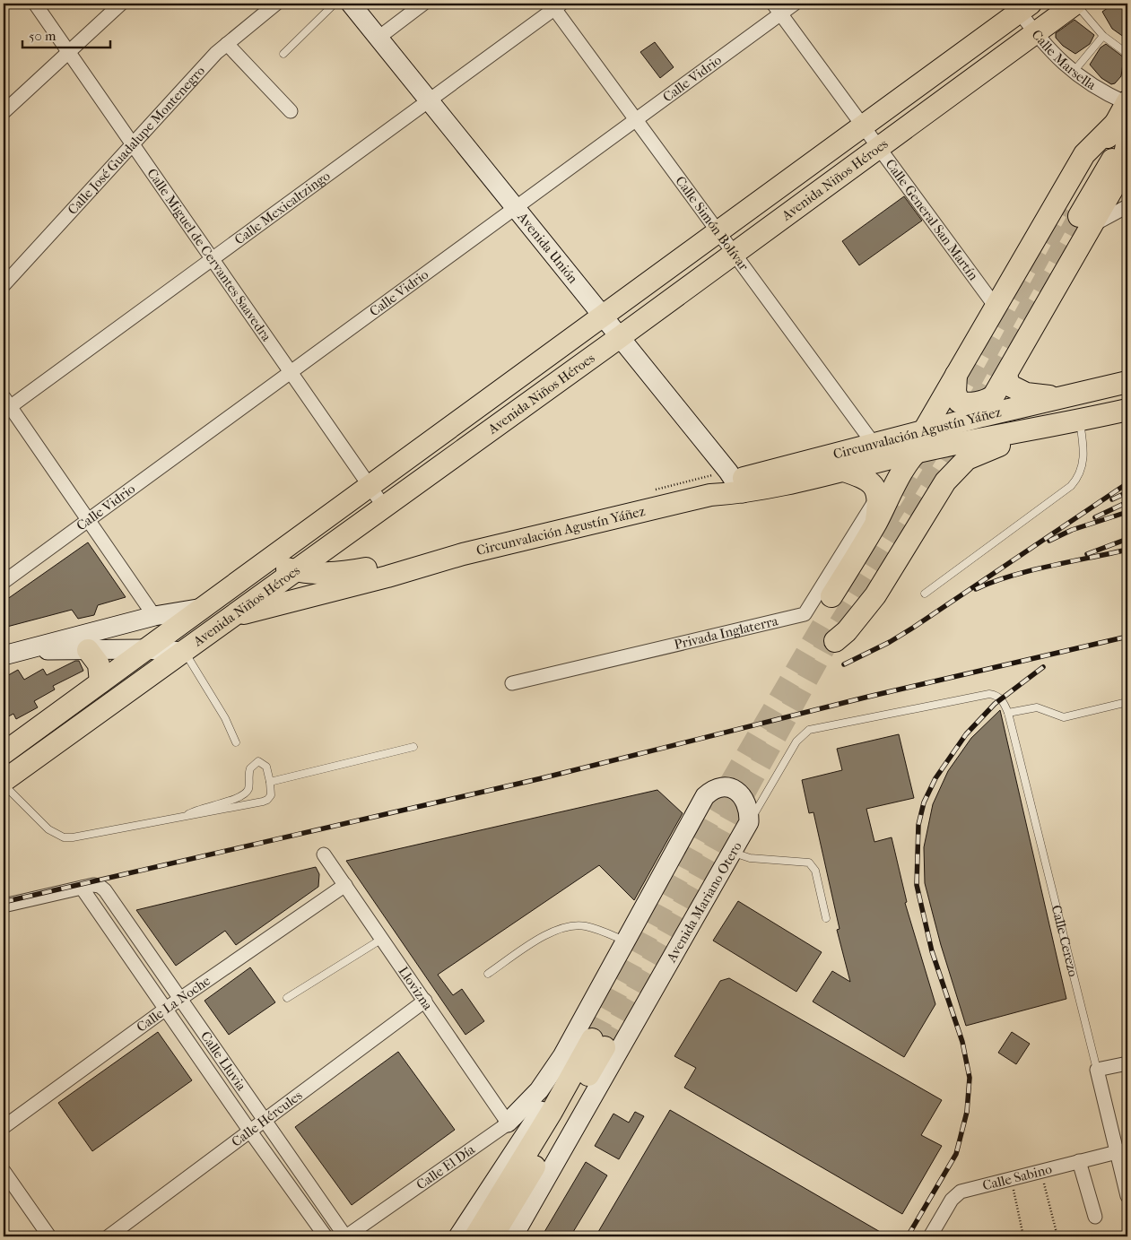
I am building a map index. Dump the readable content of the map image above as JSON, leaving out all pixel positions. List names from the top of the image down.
{
  "streets": {
    "main road": [
      "Avenida Niños Héroes",
      "Avenida Unión",
      "Circunvalación Agustín Yáñez",
      "Avenida Mariano Otero"
    ],
    "street": [
      "Calle Marsella",
      "Calle Vidrio",
      "Calle José Guadalupe Montenegro",
      "Calle Mexicaltzingo",
      "Calle General San Martín",
      "Calle Simón Bolívar",
      "Calle Miguel de Cervantes Saavedra",
      "Privada Inglaterra",
      "Calle Cerezo",
      "Llovizna",
      "Calle La Noche",
      "Calle Lluvia",
      "Calle Hércules",
      "Calle El Día",
      "Calle Sabino"
    ]
  },
  "crossings": [
    ["Calle Marsella", "Avenida Niños Héroes"],
    ["Calle Vidrio", "Calle General San Martín"],
    ["Calle Vidrio", "Calle Simón Bolívar"],
    ["Calle Vidrio", "Avenida Unión"],
    ["Calle Vidrio", "Calle Miguel de Cervantes Saavedra"],
    ["Calle José Guadalupe Montenegro", "Calle Miguel de Cervantes Saavedra"],
    ["Avenida Niños Héroes", "Calle General San Martín"],
    ["Avenida Niños Héroes", "Calle Simón Bolívar"],
    ["Avenida Niños Héroes", "Avenida Unión"],
    ["Avenida Niños Héroes", "Calle Miguel de Cervantes Saavedra"],
    ["Avenida Niños Héroes", "Circunvalación Agustín Yáñez"],
    ["Calle Mexicaltzingo", "Calle Simón Bolívar"],
    ["Calle Mexicaltzingo", "Avenida Unión"],
    ["Calle Mexicaltzingo", "Calle Miguel de Cervantes Saavedra"],
    ["Calle Simón Bolívar", "Circunvalación Agustín Yáñez"],
    ["Avenida Unión", "Circunvalación Agustín Yáñez"],
    ["Avenida Mariano Otero", "Calle Cerezo"],
    ["Calle Cerezo", "Calle Sabino"],
    ["Llovizna", "Calle La Noche"],
    ["Llovizna", "Calle Hércules"],
    ["Llovizna", "Calle El Día"],
    ["Calle La Noche", "Calle Lluvia"],
    ["Calle Lluvia", "Calle Hércules"],
    ["Calle Lluvia", "Calle El Día"]
  ],
  "scale_bar": "50 m"
}
